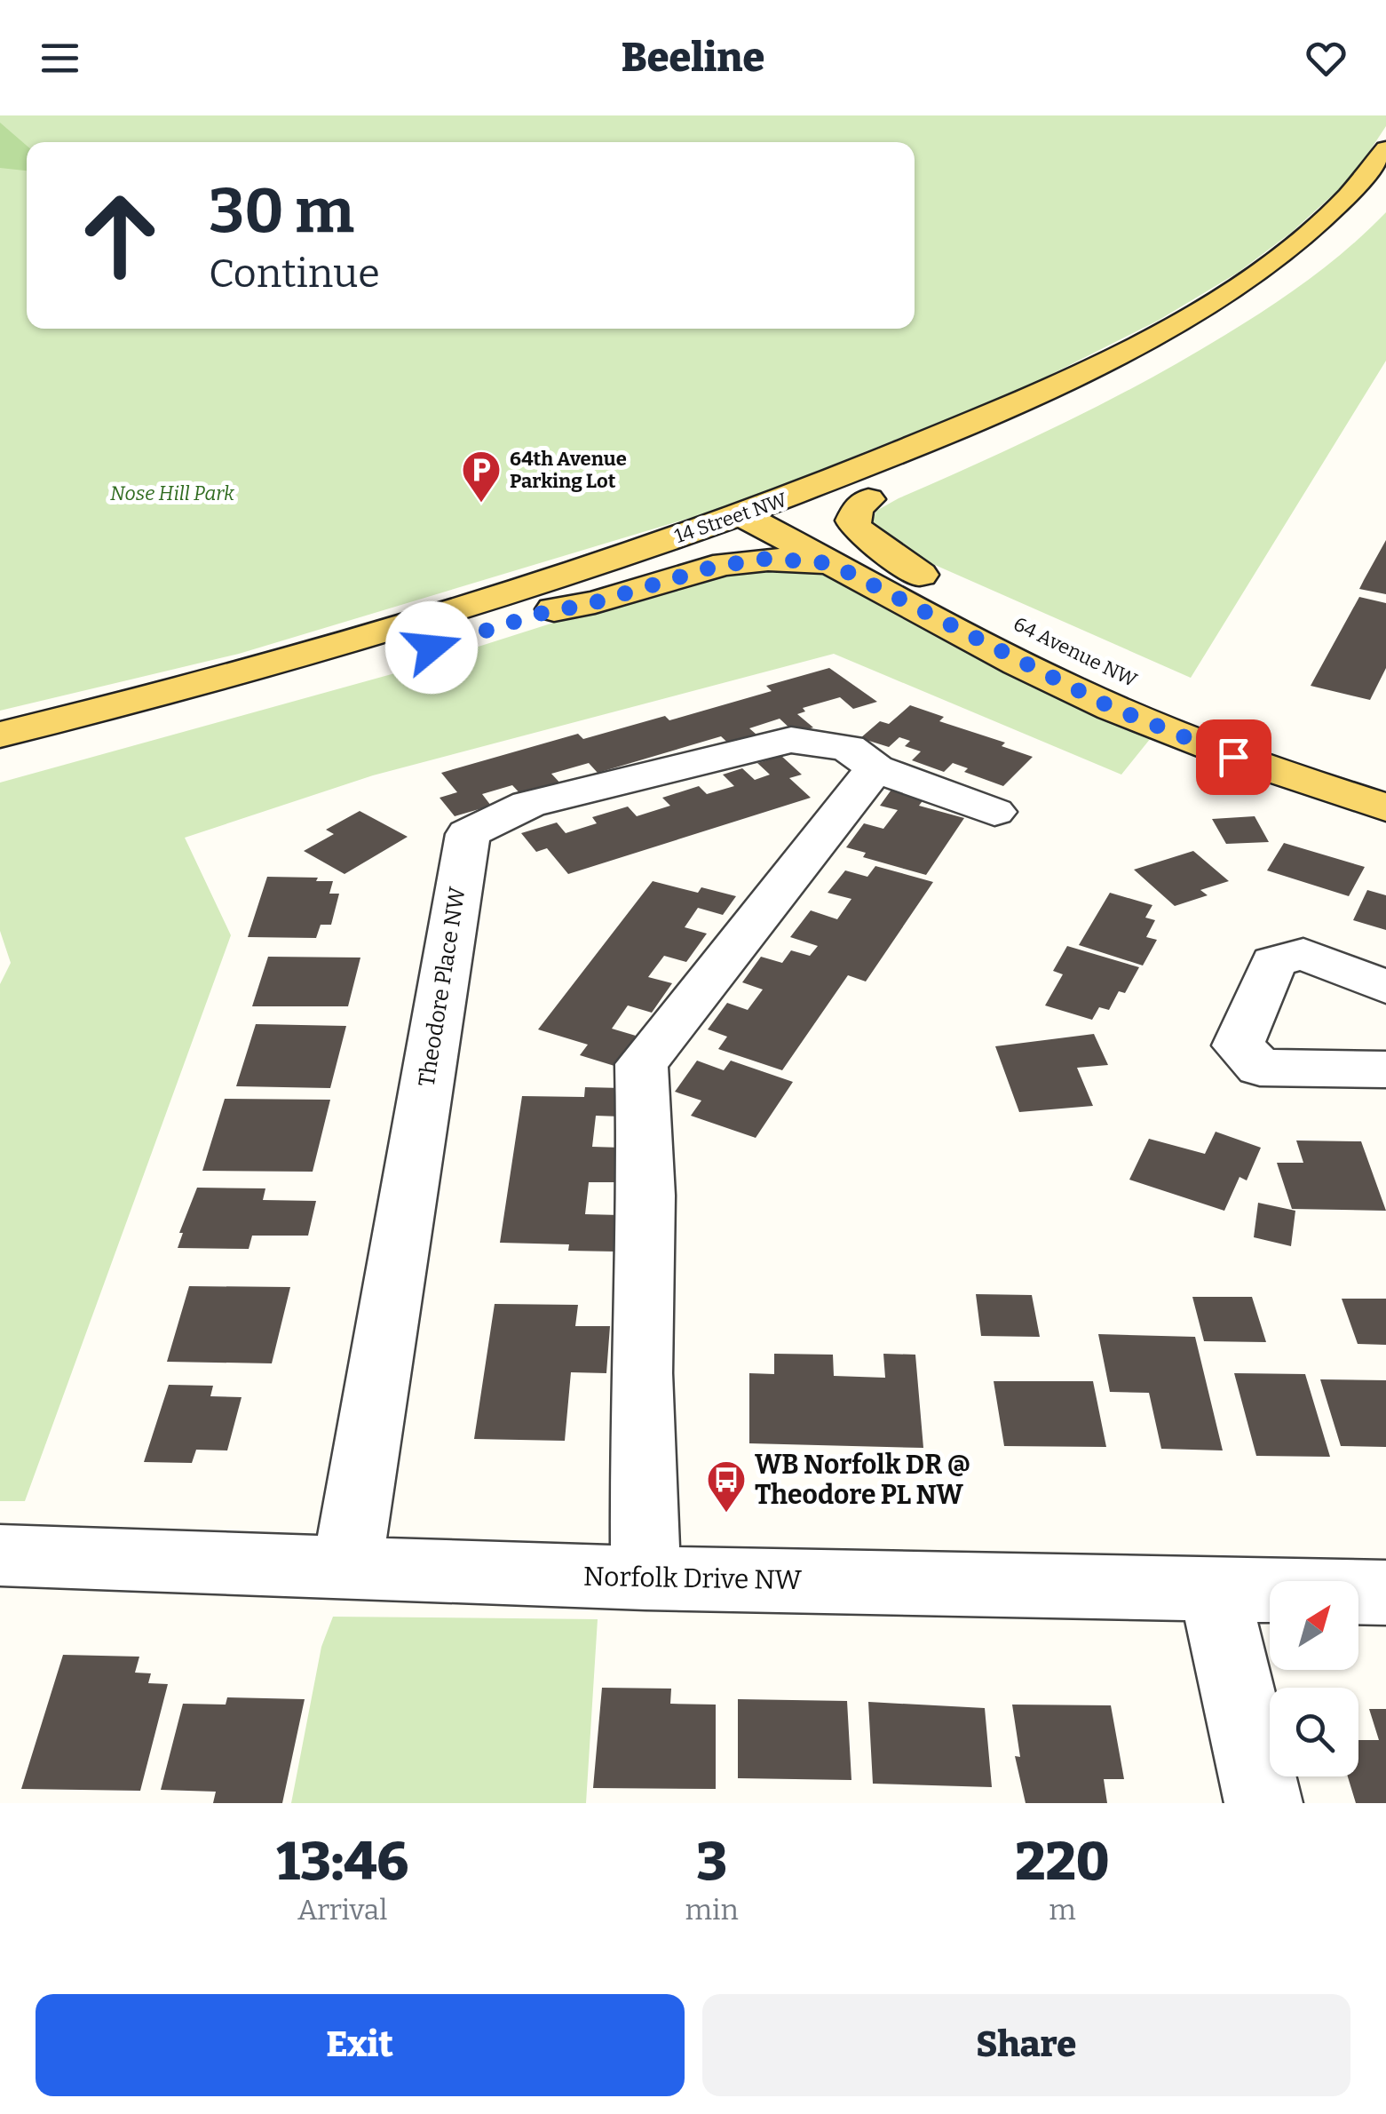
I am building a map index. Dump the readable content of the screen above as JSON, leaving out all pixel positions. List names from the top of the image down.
{
  "streets": {
    "main road": ["14 Street NW", "64 Avenue NW"],
    "street": ["Theodore Place NW", "Norfolk Drive NW"]
  },
  "crossings": [
    ["14 Street NW", "64 Avenue NW"],
    ["Theodore Place NW", "Norfolk Drive NW"]
  ],
  "parks": ["Nose Hill Park"],
  "places": {
    "parking": ["64th Avenue Parking Lot"],
    "bus stop": ["WB Norfolk DR @ Theodore PL NW"]
  },
  "north": "top right",
  "page": {
    "header": "Beeline",
    "turn": ["30 m", "Continue"],
    "eta": [
      "13:46",
      "Arrival",
      "3",
      "min",
      "220",
      "m"
    ],
    "buttons": ["Exit", "Share"]
  }
}
